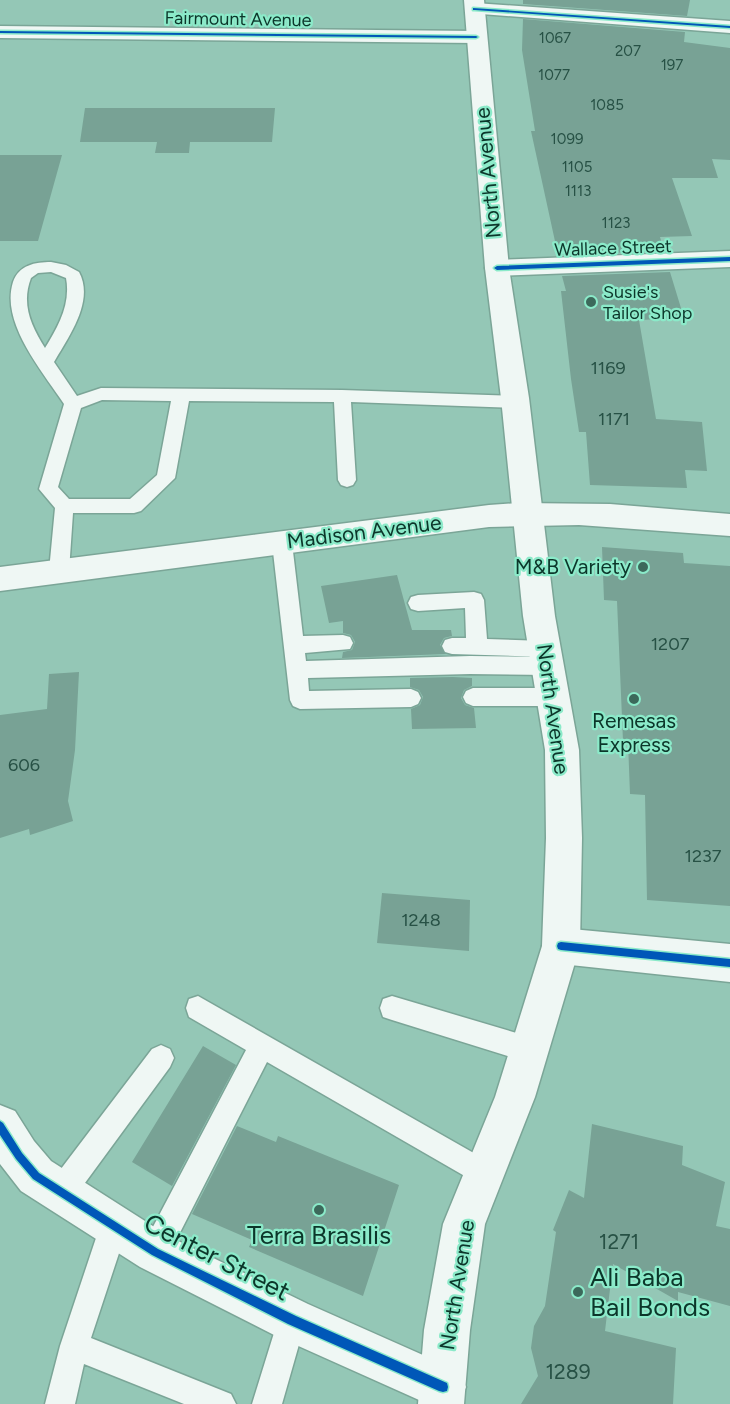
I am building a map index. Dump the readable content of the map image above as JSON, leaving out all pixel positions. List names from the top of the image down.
{
  "streets": {
    "main road": [
      "Fairmount Avenue",
      "North Avenue",
      "Wallace Street",
      "Madison Avenue",
      "Center Street"
    ]
  },
  "crossings": [
    ["Fairmount Avenue", "North Avenue"],
    ["North Avenue", "Wallace Street"],
    ["North Avenue", "Madison Avenue"],
    ["North Avenue", "Center Street"]
  ],
  "places": [
    "Susie's Tailor Shop",
    "M&B Variety",
    "Remesas Express",
    "Terra Brasilis",
    "Ali Baba Bail Bonds"
  ],
  "house_numbers": [
    "1067",
    "207",
    "197",
    "1077",
    "1085",
    "1099",
    "1105",
    "1113",
    "1123",
    "1169",
    "1171",
    "1207",
    "606",
    "1237",
    "1248",
    "1271",
    "1289"
  ]
}
